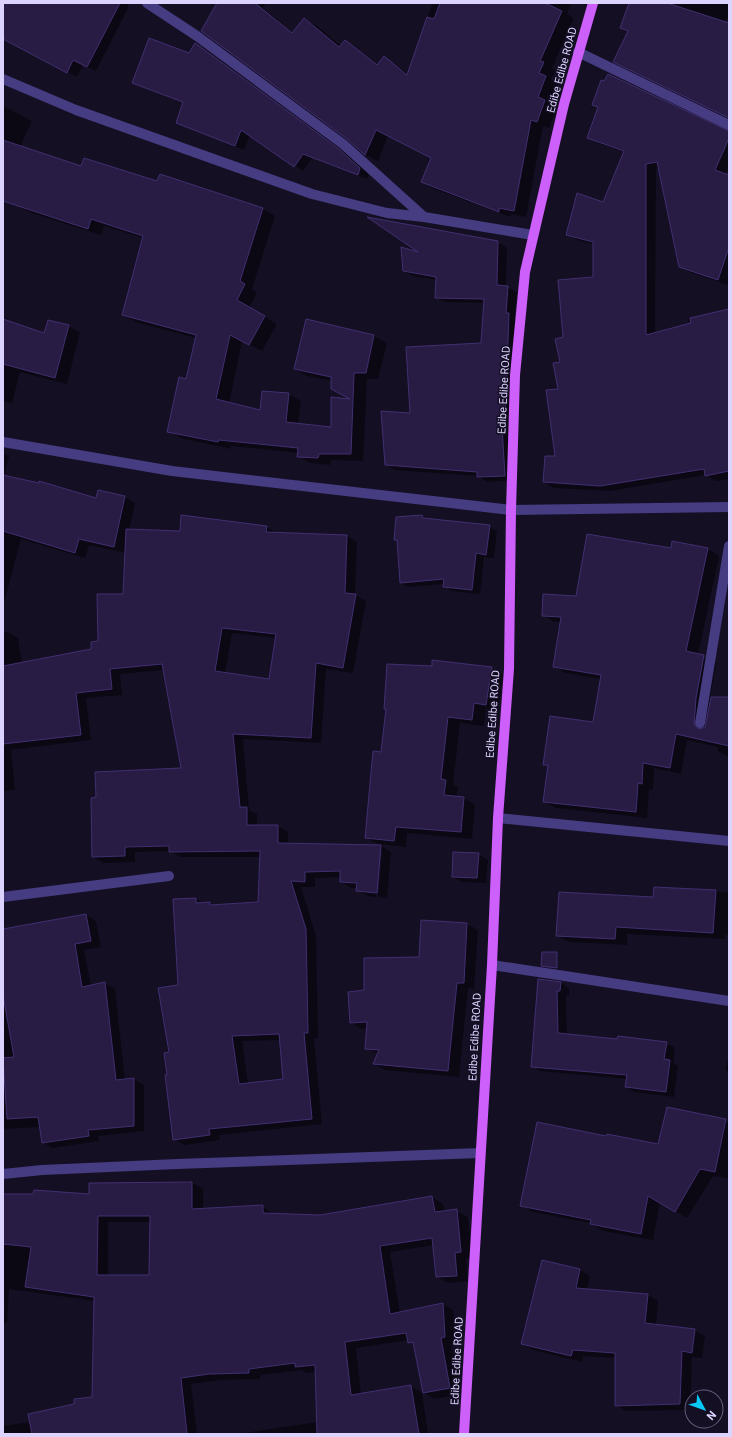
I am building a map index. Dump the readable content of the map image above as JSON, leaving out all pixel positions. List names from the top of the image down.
{
  "streets": {
    "main road": ["Edibe Edibe ROAD"]
  },
  "north": "bottom right"
}
